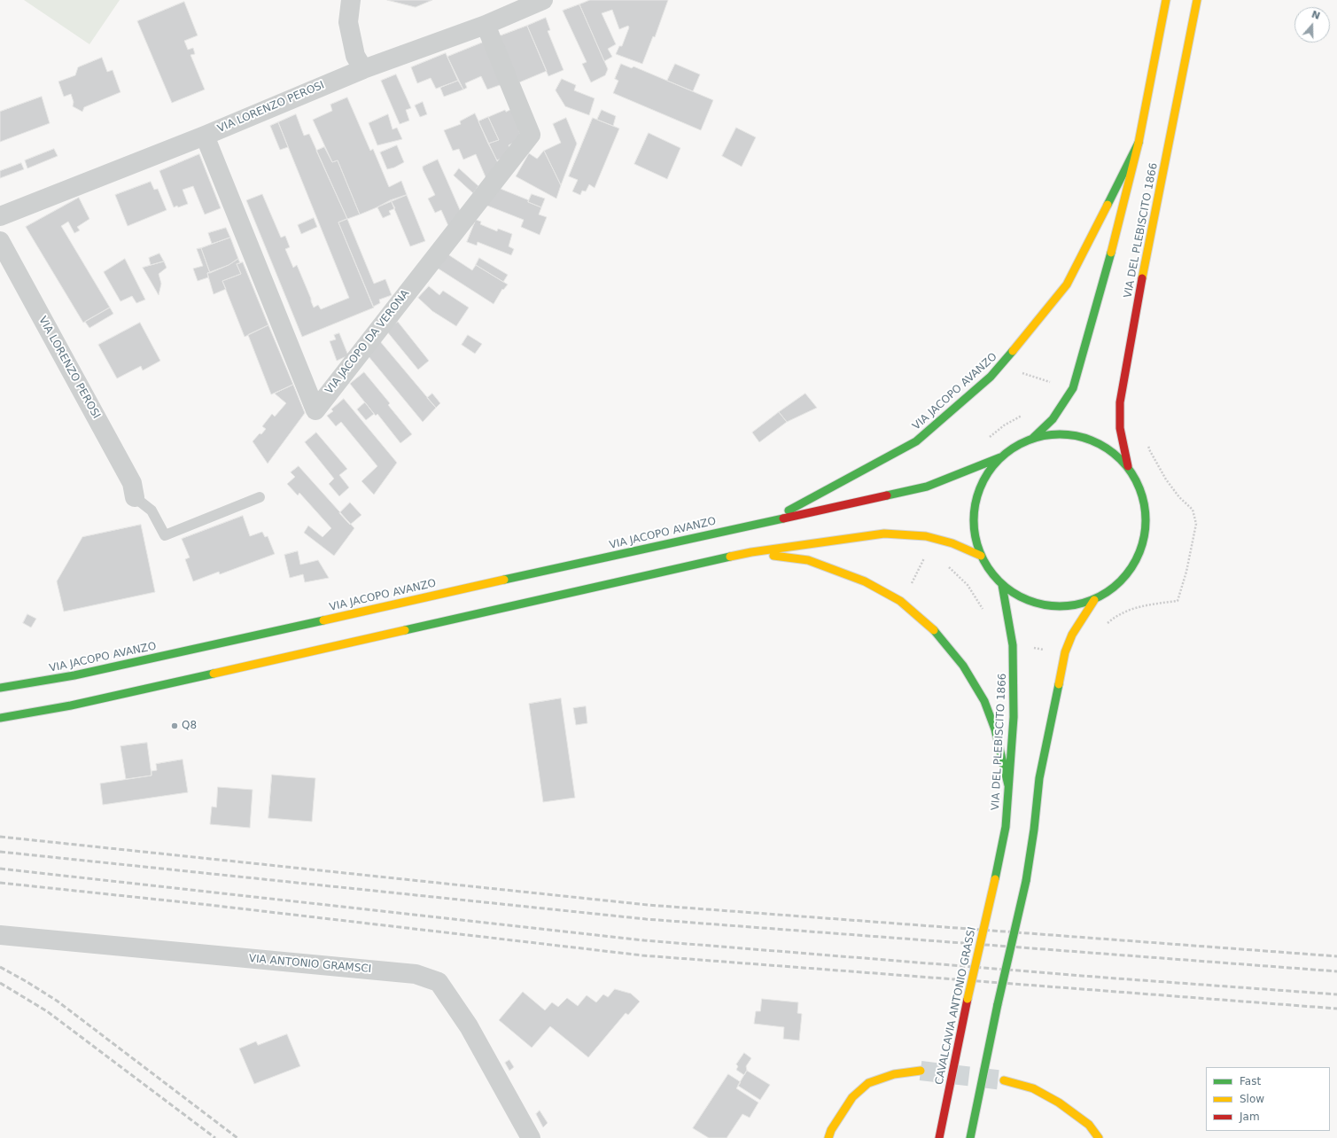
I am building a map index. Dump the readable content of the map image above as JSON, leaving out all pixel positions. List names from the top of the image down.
{
  "streets": {
    "main road": ["VIA DEL PLEBISCITO 1866", "VIA JACOPO AVANZO", "CAVALCAVIA ANTONIO GRASSI"],
    "street": ["VIA LORENZO PEROSI", "VIA JACOPO DA VERONA", "VIA ANTONIO GRAMSCI"]
  },
  "crossings": [
    ["VIA LORENZO PEROSI", "VIA JACOPO DA VERONA"],
    ["VIA DEL PLEBISCITO 1866", "VIA JACOPO AVANZO"],
    ["VIA DEL PLEBISCITO 1866", "CAVALCAVIA ANTONIO GRASSI"]
  ],
  "places": ["Q8"],
  "legend": ["Fast", "Slow", "Jam"],
  "north": "top"
}
